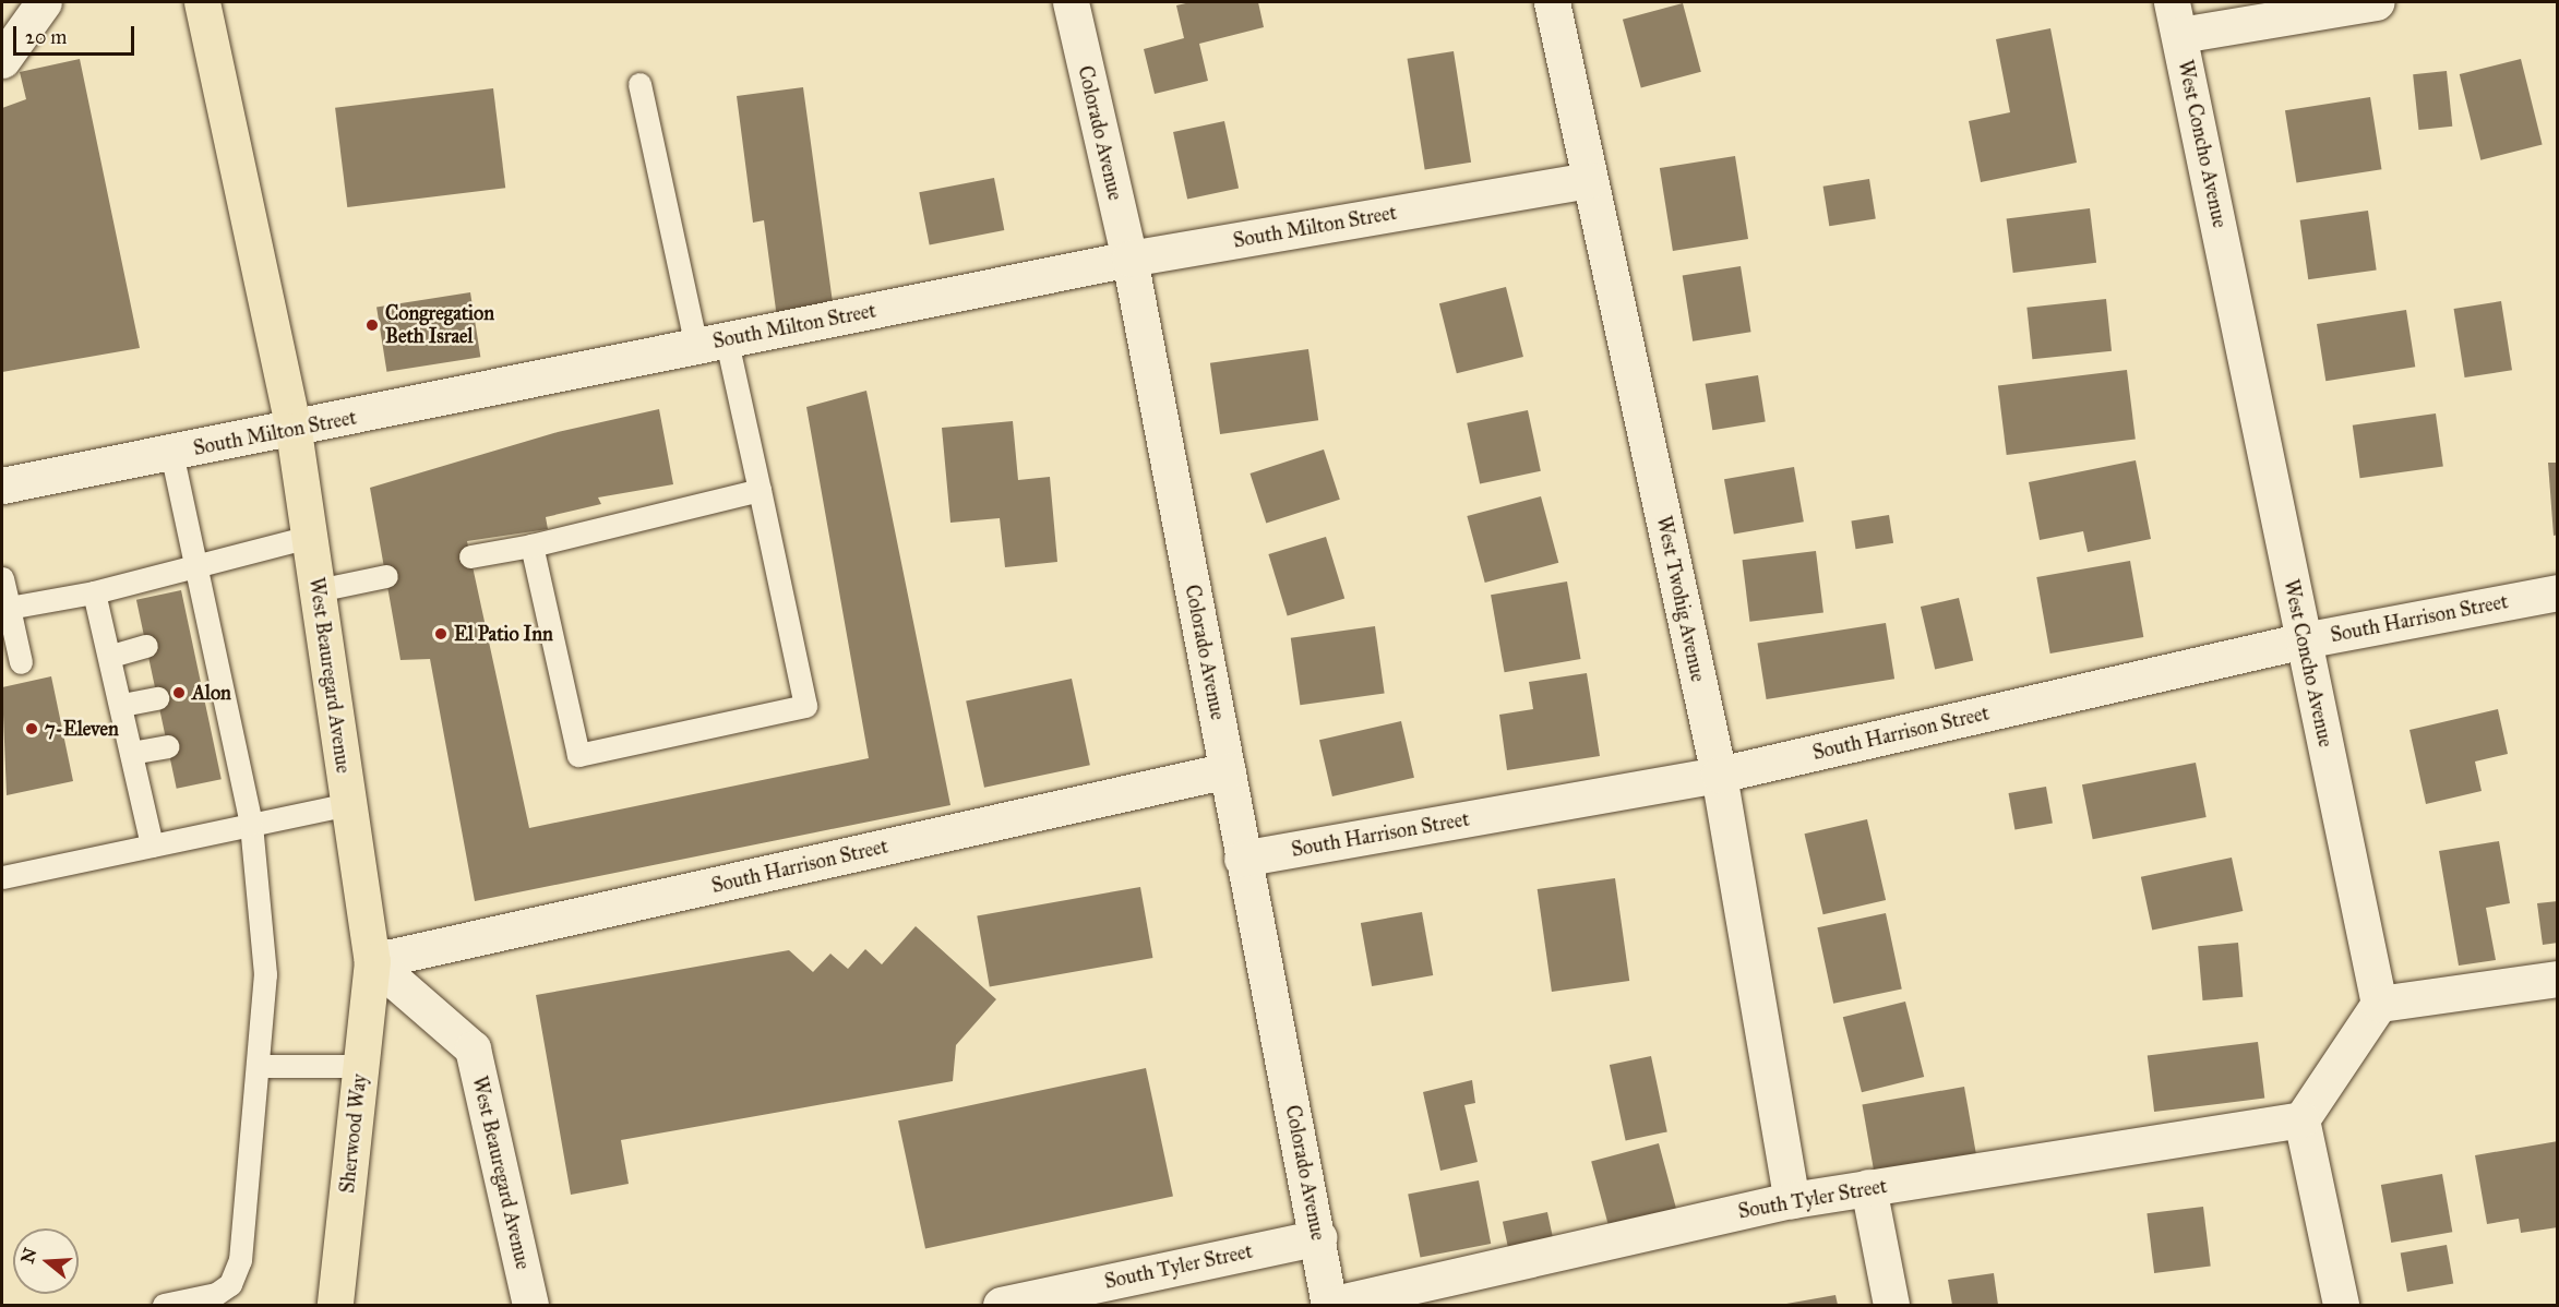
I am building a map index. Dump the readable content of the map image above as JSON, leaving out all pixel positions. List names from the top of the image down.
{
  "streets": {
    "main road": ["West Beauregard Avenue", "Sherwood Way"],
    "street": [
      "Colorado Avenue",
      "West Concho Avenue",
      "South Milton Street",
      "West Twohig Avenue",
      "South Harrison Street",
      "South Tyler Street"
    ]
  },
  "crossings": [
    ["Colorado Avenue", "South Milton Street"],
    ["Colorado Avenue", "South Harrison Street"],
    ["Colorado Avenue", "South Tyler Street"],
    ["West Concho Avenue", "South Harrison Street"],
    ["South Milton Street", "West Twohig Avenue"],
    ["South Milton Street", "West Beauregard Avenue"],
    ["West Twohig Avenue", "South Harrison Street"],
    ["West Twohig Avenue", "South Tyler Street"],
    ["South Harrison Street", "West Beauregard Avenue"],
    ["South Harrison Street", "Sherwood Way"],
    ["West Beauregard Avenue", "Sherwood Way"]
  ],
  "places": [
    "Congregation Beth Israel",
    "El Patio Inn",
    "Alon",
    "7-Eleven"
  ],
  "scale_bar": "20 m",
  "north": "left"
}
